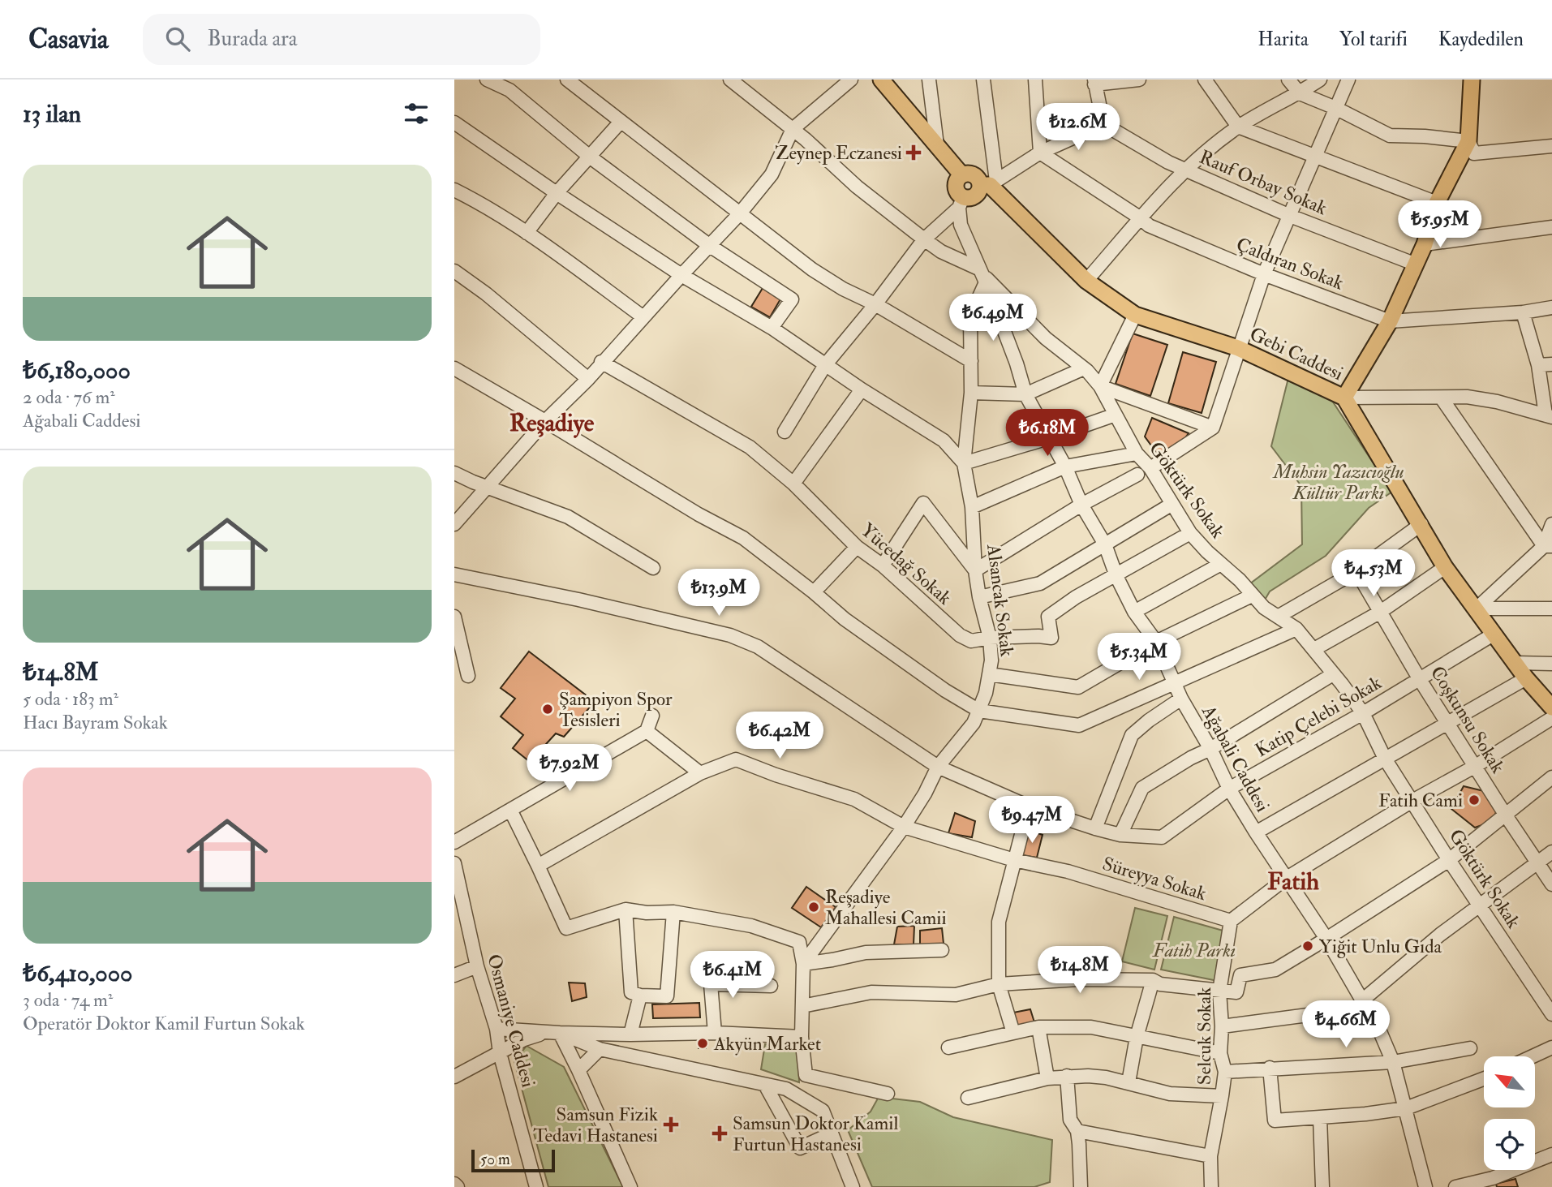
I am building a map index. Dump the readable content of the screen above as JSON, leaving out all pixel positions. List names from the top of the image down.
{
  "streets": {
    "main road": ["Gebi Caddesi"],
    "street": [
      "Rauf Orbay Sokak",
      "Çaldıran Sokak",
      "Göktürk Sokak",
      "Yücedağ Sokak",
      "Alsancak Sokak",
      "Katip Çelebi Sokak",
      "Coşkunsu Sokak",
      "Ağabali Caddesi",
      "Süreyya Sokak",
      "Osmaniye Caddesi",
      "Selcuk Sokak"
    ]
  },
  "crossings": [
    ["Gebi Caddesi", "Katip Çelebi Sokak"],
    ["Göktürk Sokak", "Yücedağ Sokak"],
    ["Göktürk Sokak", "Alsancak Sokak"],
    ["Göktürk Sokak", "Katip Çelebi Sokak"],
    ["Göktürk Sokak", "Ağabali Caddesi"],
    ["Yücedağ Sokak", "Alsancak Sokak"],
    ["Yücedağ Sokak", "Ağabali Caddesi"],
    ["Alsancak Sokak", "Katip Çelebi Sokak"],
    ["Alsancak Sokak", "Ağabali Caddesi"],
    ["Alsancak Sokak", "Süreyya Sokak"],
    ["Katip Çelebi Sokak", "Coşkunsu Sokak"],
    ["Katip Çelebi Sokak", "Ağabali Caddesi"],
    ["Süreyya Sokak", "Selcuk Sokak"]
  ],
  "districts": ["Reşadiye", "Fatih"],
  "parks": ["Muhsin Yazıcıoğlu Kültür Parkı", "Fatih Parkı"],
  "places": {
    "health": ["Zeynep Eczanesi", "Samsun Fizik Tedavi Hastanesi", "Samsun Doktor Kamil Furtun Hastanesi"],
    "other": [
      "Şampiyon Spor Tesisleri",
      "Fatih Cami",
      "Reşadiye Mahallesi Camii",
      "Yiğit Unlu Gıda",
      "Akyün Market"
    ]
  },
  "scale_bar": "50 m",
  "north": "top left",
  "page": {
    "header": "Casavia",
    "search": "Burada ara",
    "nav": ["Harita", "Yol tarifi", "Kaydedilen"],
    "heading": "13 ilan",
    "price": [
      "₺12.6M",
      "₺5.95M",
      "₺6.49M",
      "₺6.18M",
      "₺4.53M",
      "₺13.9M",
      "₺5.34M",
      "₺6.42M",
      "₺7.92M",
      "₺9.47M",
      "₺14.8M",
      "₺6.41M",
      "₺4.66M"
    ],
    "list": [
      {
        "name": "₺6,180,000",
        "note": "2 oda · 76 m² · Ağabali Caddesi"
      },
      {
        "name": "₺14.8M",
        "note": "5 oda · 183 m² · Hacı Bayram Sokak"
      },
      {
        "name": "₺6,410,000",
        "note": "3 oda · 74 m² · Operatör Doktor Kamil Furtun Sokak"
      }
    ],
    "scale": "50 m"
  }
}
